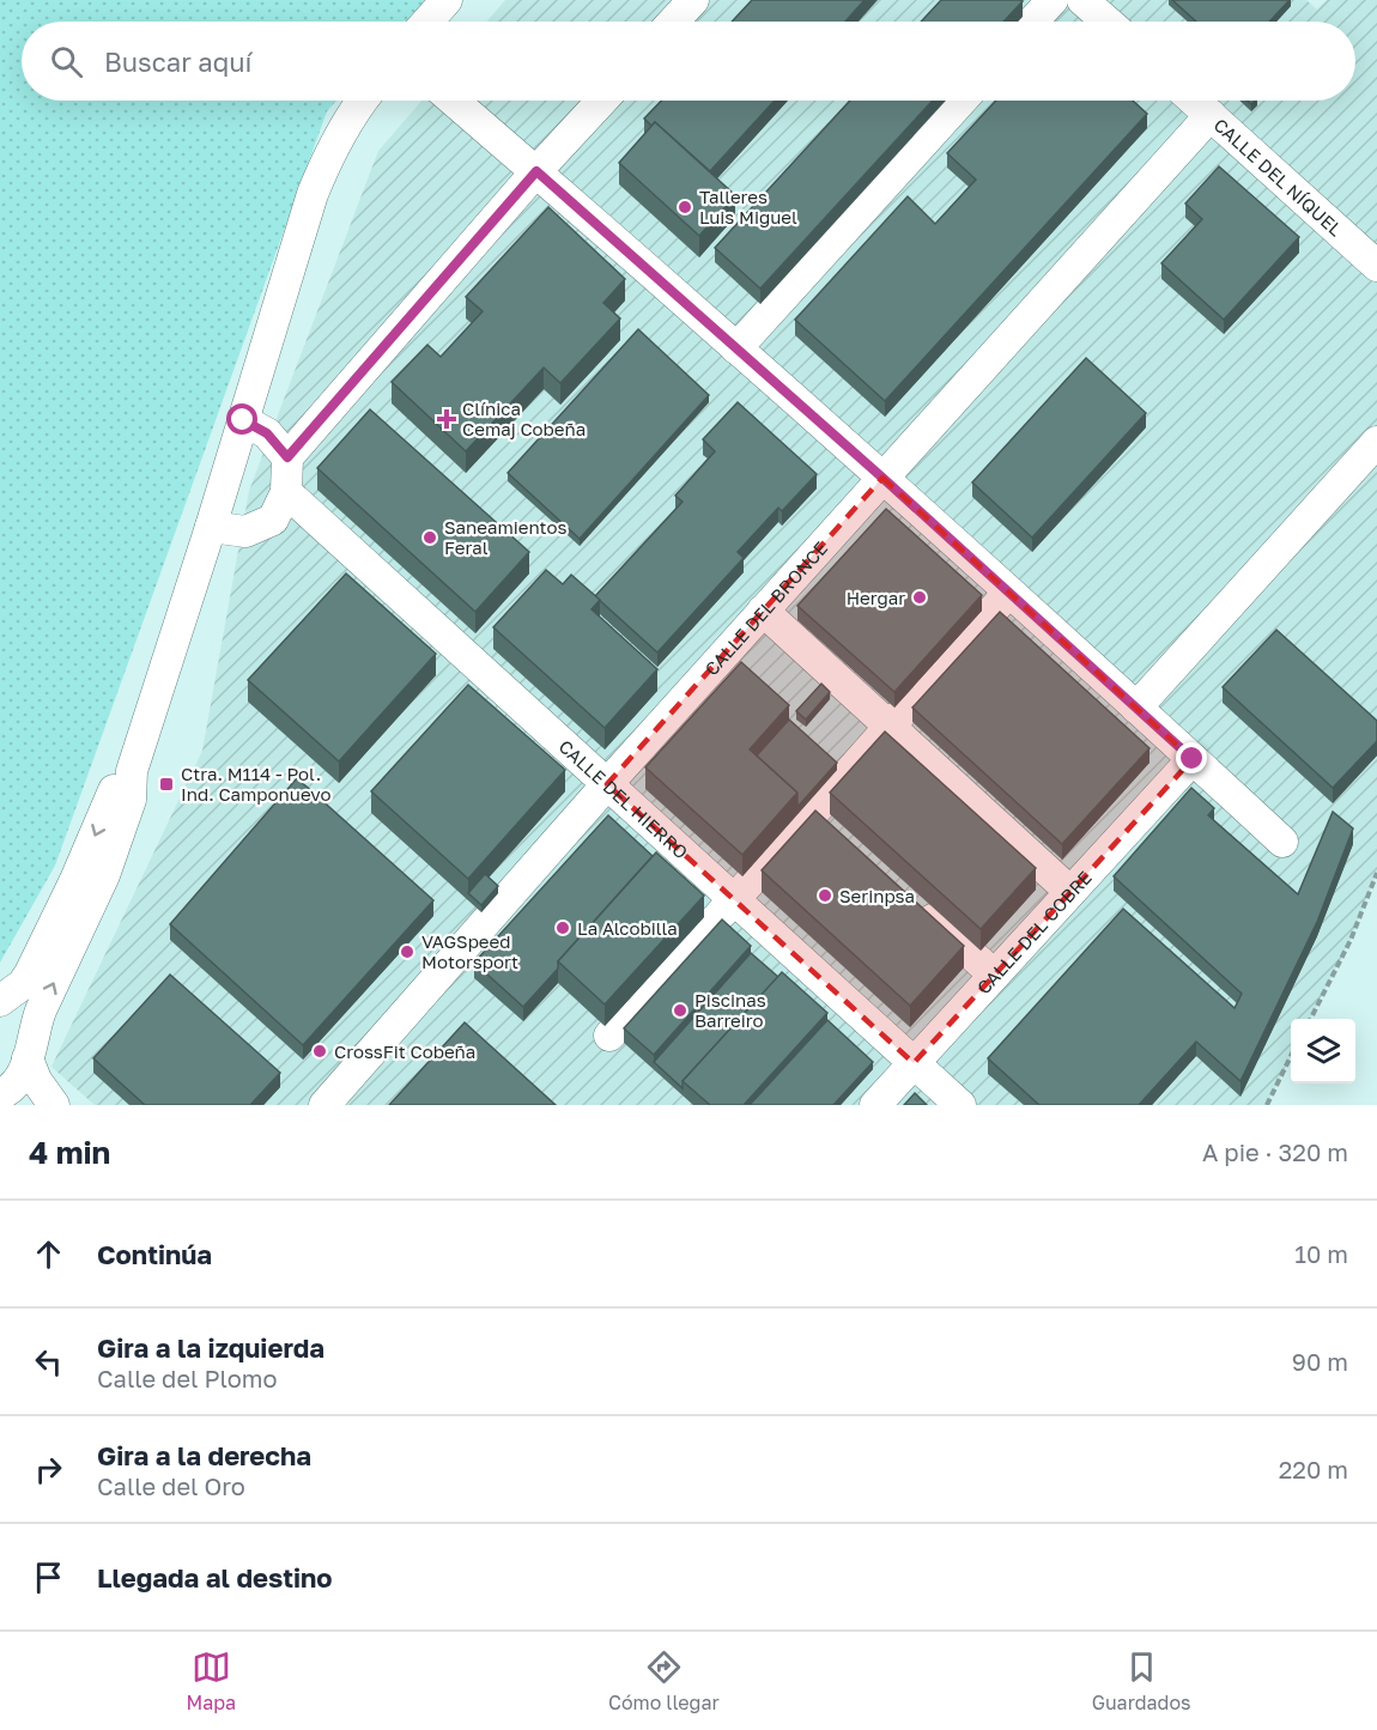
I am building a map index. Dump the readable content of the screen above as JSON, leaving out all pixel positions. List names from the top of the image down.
{
  "streets": {
    "street": [
      "CALLE DEL NÍQUEL",
      "CALLE DEL BRONCE",
      "CALLE DEL HIERRO",
      "CALLE DEL COBRE"
    ]
  },
  "crossings": [
    ["CALLE DEL NÍQUEL", "CALLE DEL BRONCE"],
    ["CALLE DEL BRONCE", "CALLE DEL HIERRO"],
    ["CALLE DEL HIERRO", "CALLE DEL COBRE"]
  ],
  "places": {
    "other": [
      "Talleres Luis Miguel",
      "Saneamientos Feral",
      "Hergar",
      "Serinpsa",
      "La Alcobilla",
      "VAGSpeed Motorsport",
      "Piscinas Barreiro",
      "CrossFit Cobeña"
    ],
    "health": ["Clínica Cemaj Cobeña"],
    "transit": ["Ctra. M114 - Pol. Ind. Camponuevo"]
  },
  "page": {
    "search": "Buscar aquí",
    "heading": ["4 min", "A pie · 320 m"],
    "list": [
      ["Continúa", "10 m"],
      ["Gira a la izquierda", "Calle del Plomo", "90 m"],
      ["Gira a la derecha", "Calle del Oro", "220 m"],
      "Llegada al destino"
    ],
    "nav": ["Mapa", "Cómo llegar", "Guardados"]
  }
}
